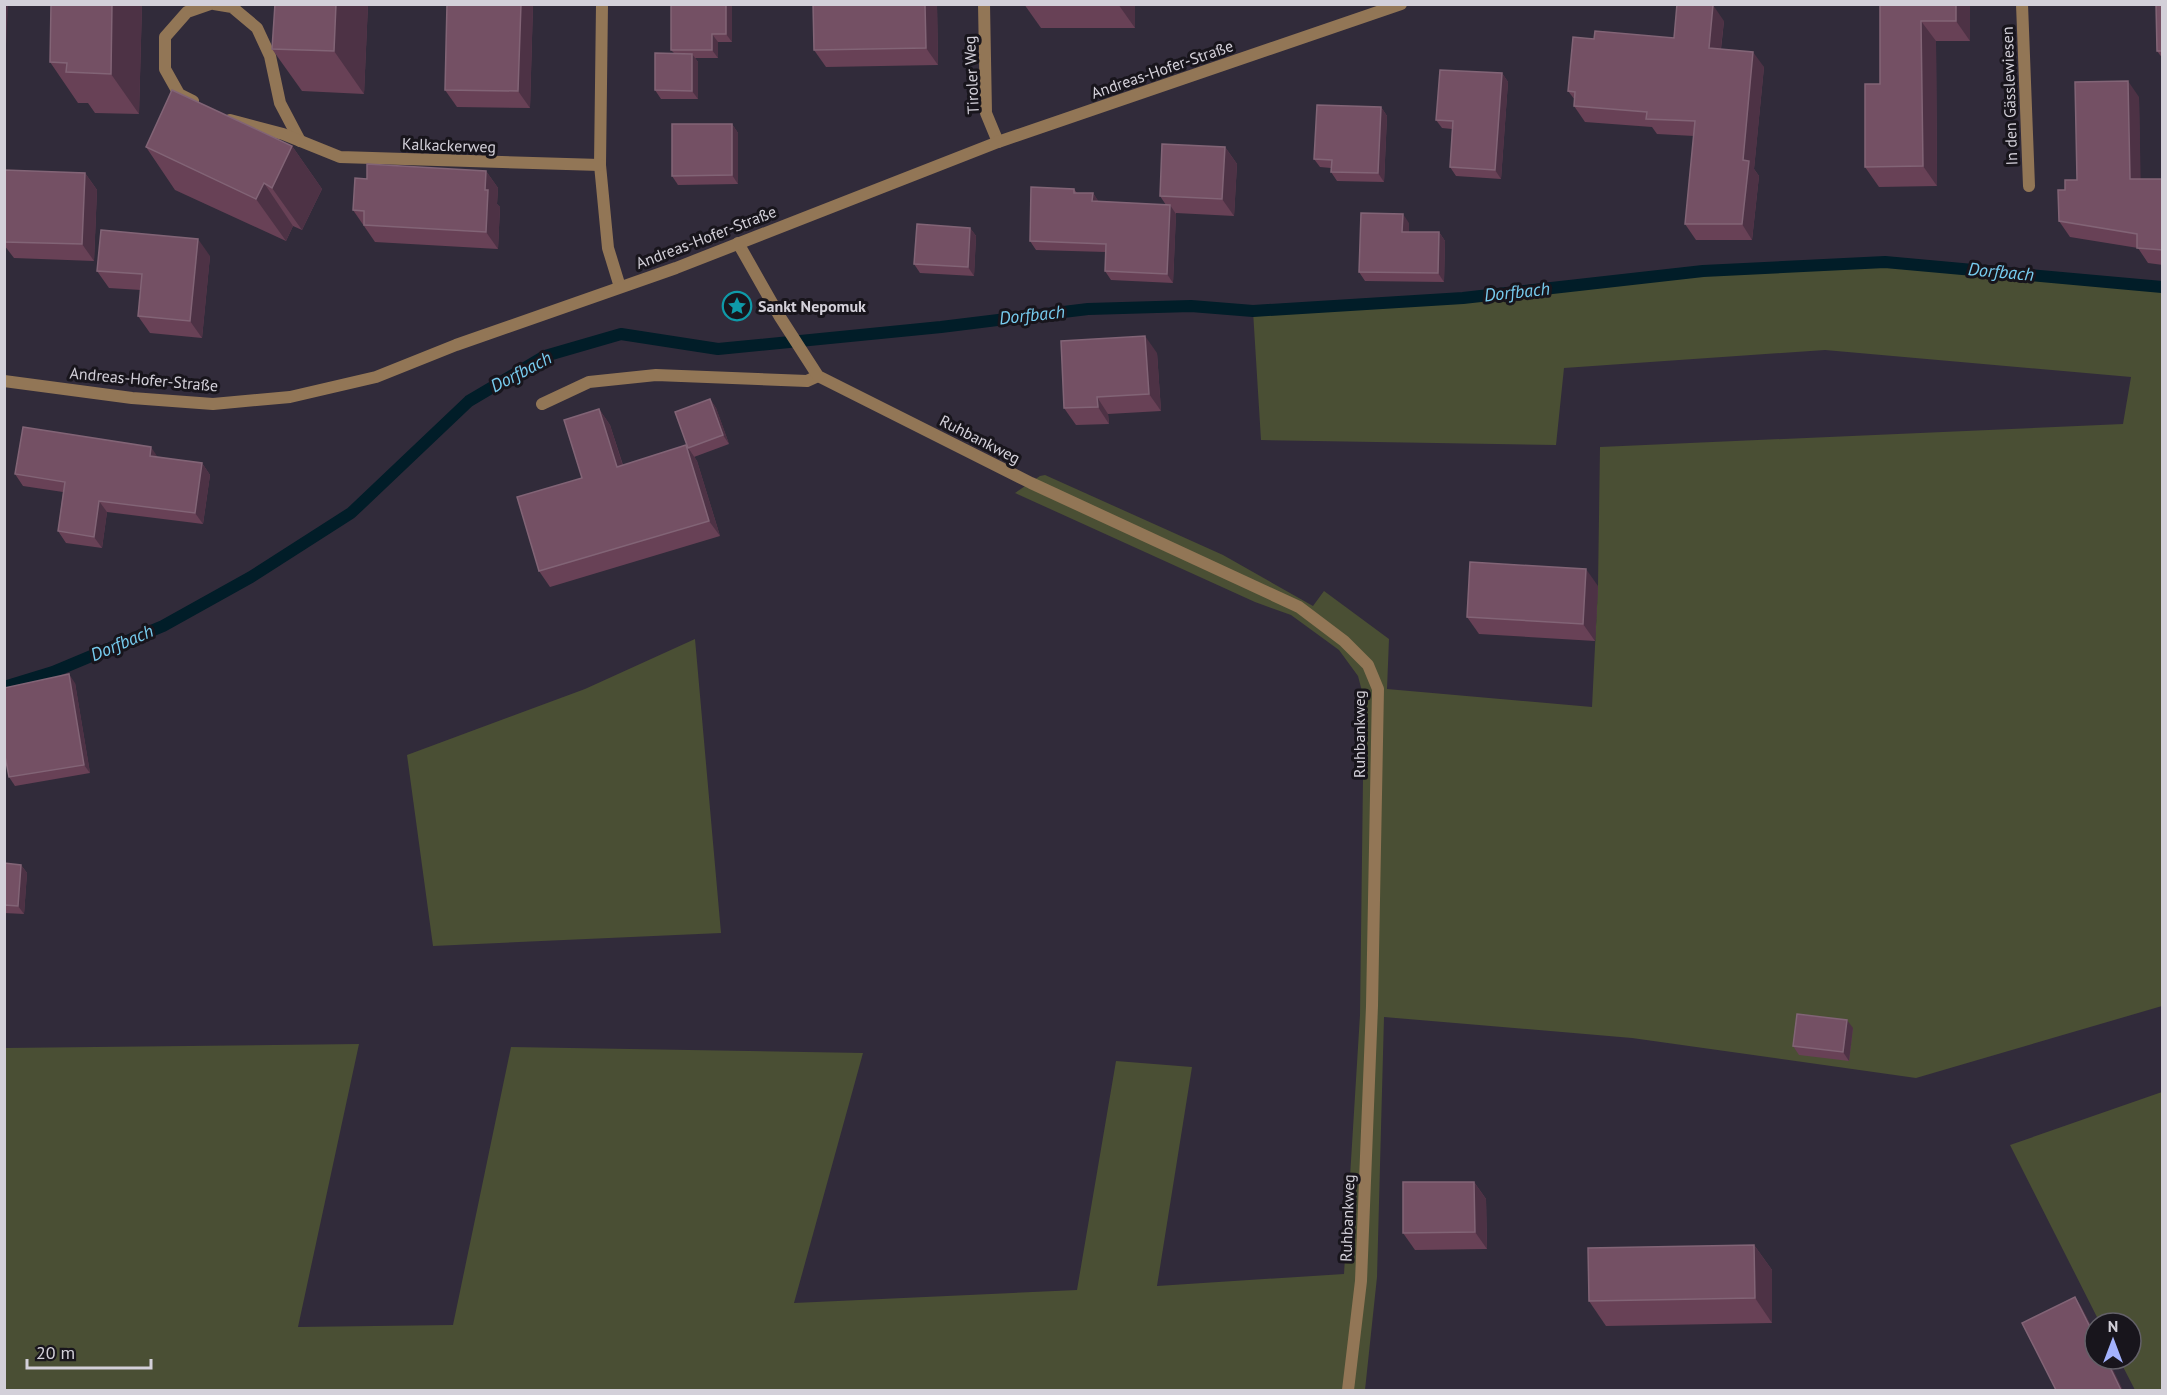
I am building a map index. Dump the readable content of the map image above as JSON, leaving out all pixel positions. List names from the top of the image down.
{
  "streets": {
    "street": [
      "Andreas-Hofer-Straße",
      "Tiroler Weg",
      "In den Gässlewiesen",
      "Kalkackerweg",
      "Ruhbankweg"
    ]
  },
  "crossings": [
    ["Andreas-Hofer-Straße", "Tiroler Weg"],
    ["Andreas-Hofer-Straße", "Ruhbankweg"]
  ],
  "water": ["Dorfbach"],
  "places": {
    "place": ["Sankt Nepomuk"]
  },
  "scale_bar": "20 m",
  "north": "top"
}
